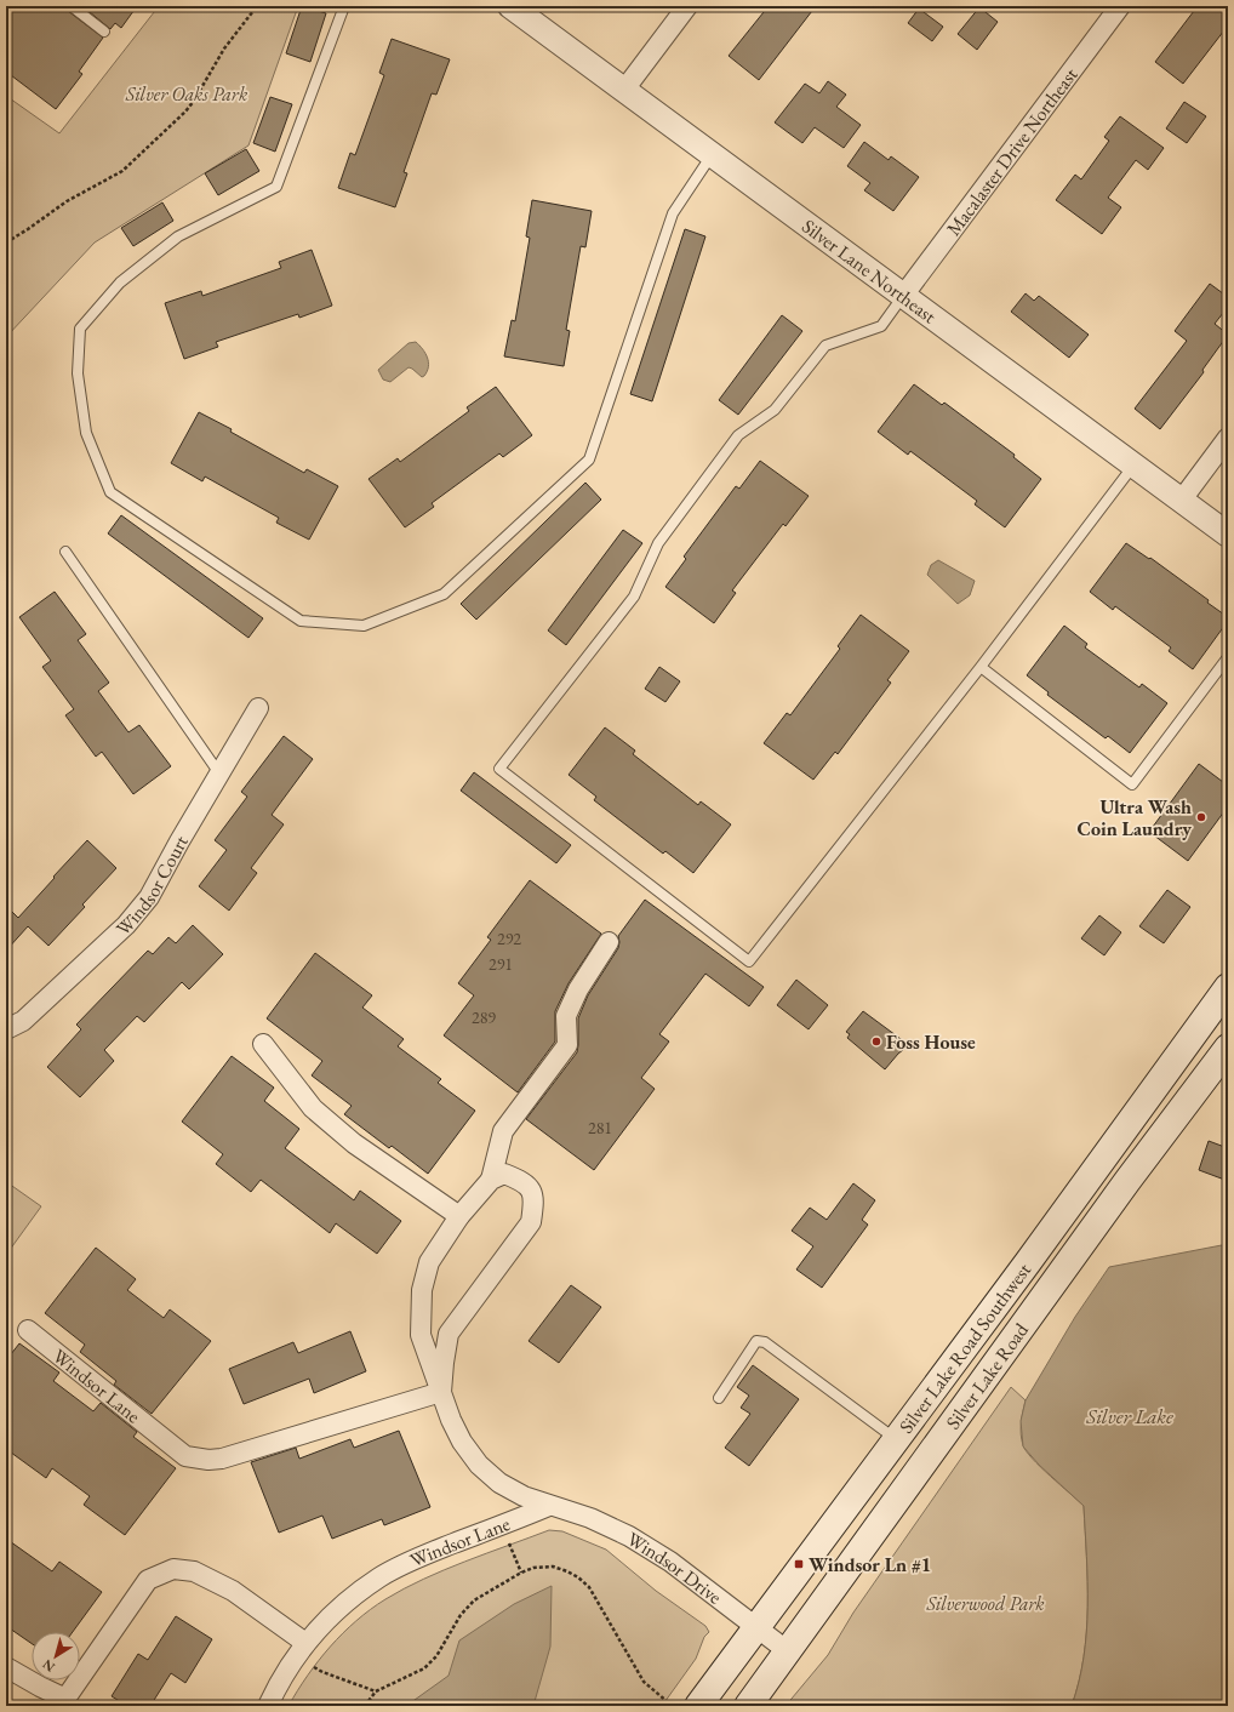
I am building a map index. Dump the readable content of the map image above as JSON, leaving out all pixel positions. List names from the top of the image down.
{
  "streets": {
    "main road": ["Silver Lake Road Southwest", "Silver Lake Road"],
    "street": [
      "Macalaster Drive Northeast",
      "Silver Lane Northeast",
      "Windsor Court",
      "Windsor Lane",
      "Windsor Drive"
    ]
  },
  "crossings": [
    ["Macalaster Drive Northeast", "Silver Lane Northeast"],
    ["Silver Lake Road Southwest", "Windsor Drive"],
    ["Silver Lake Road", "Windsor Drive"],
    ["Windsor Lane", "Windsor Drive"]
  ],
  "water": ["Silver Lake"],
  "parks": ["Silver Oaks Park", "Silverwood Park"],
  "places": {
    "other": ["Ultra Wash Coin Laundry", "Foss House"],
    "transit": ["Windsor Ln #1"]
  },
  "house_numbers": [
    "292",
    "291",
    "289",
    "281"
  ],
  "north": "bottom left"
}
